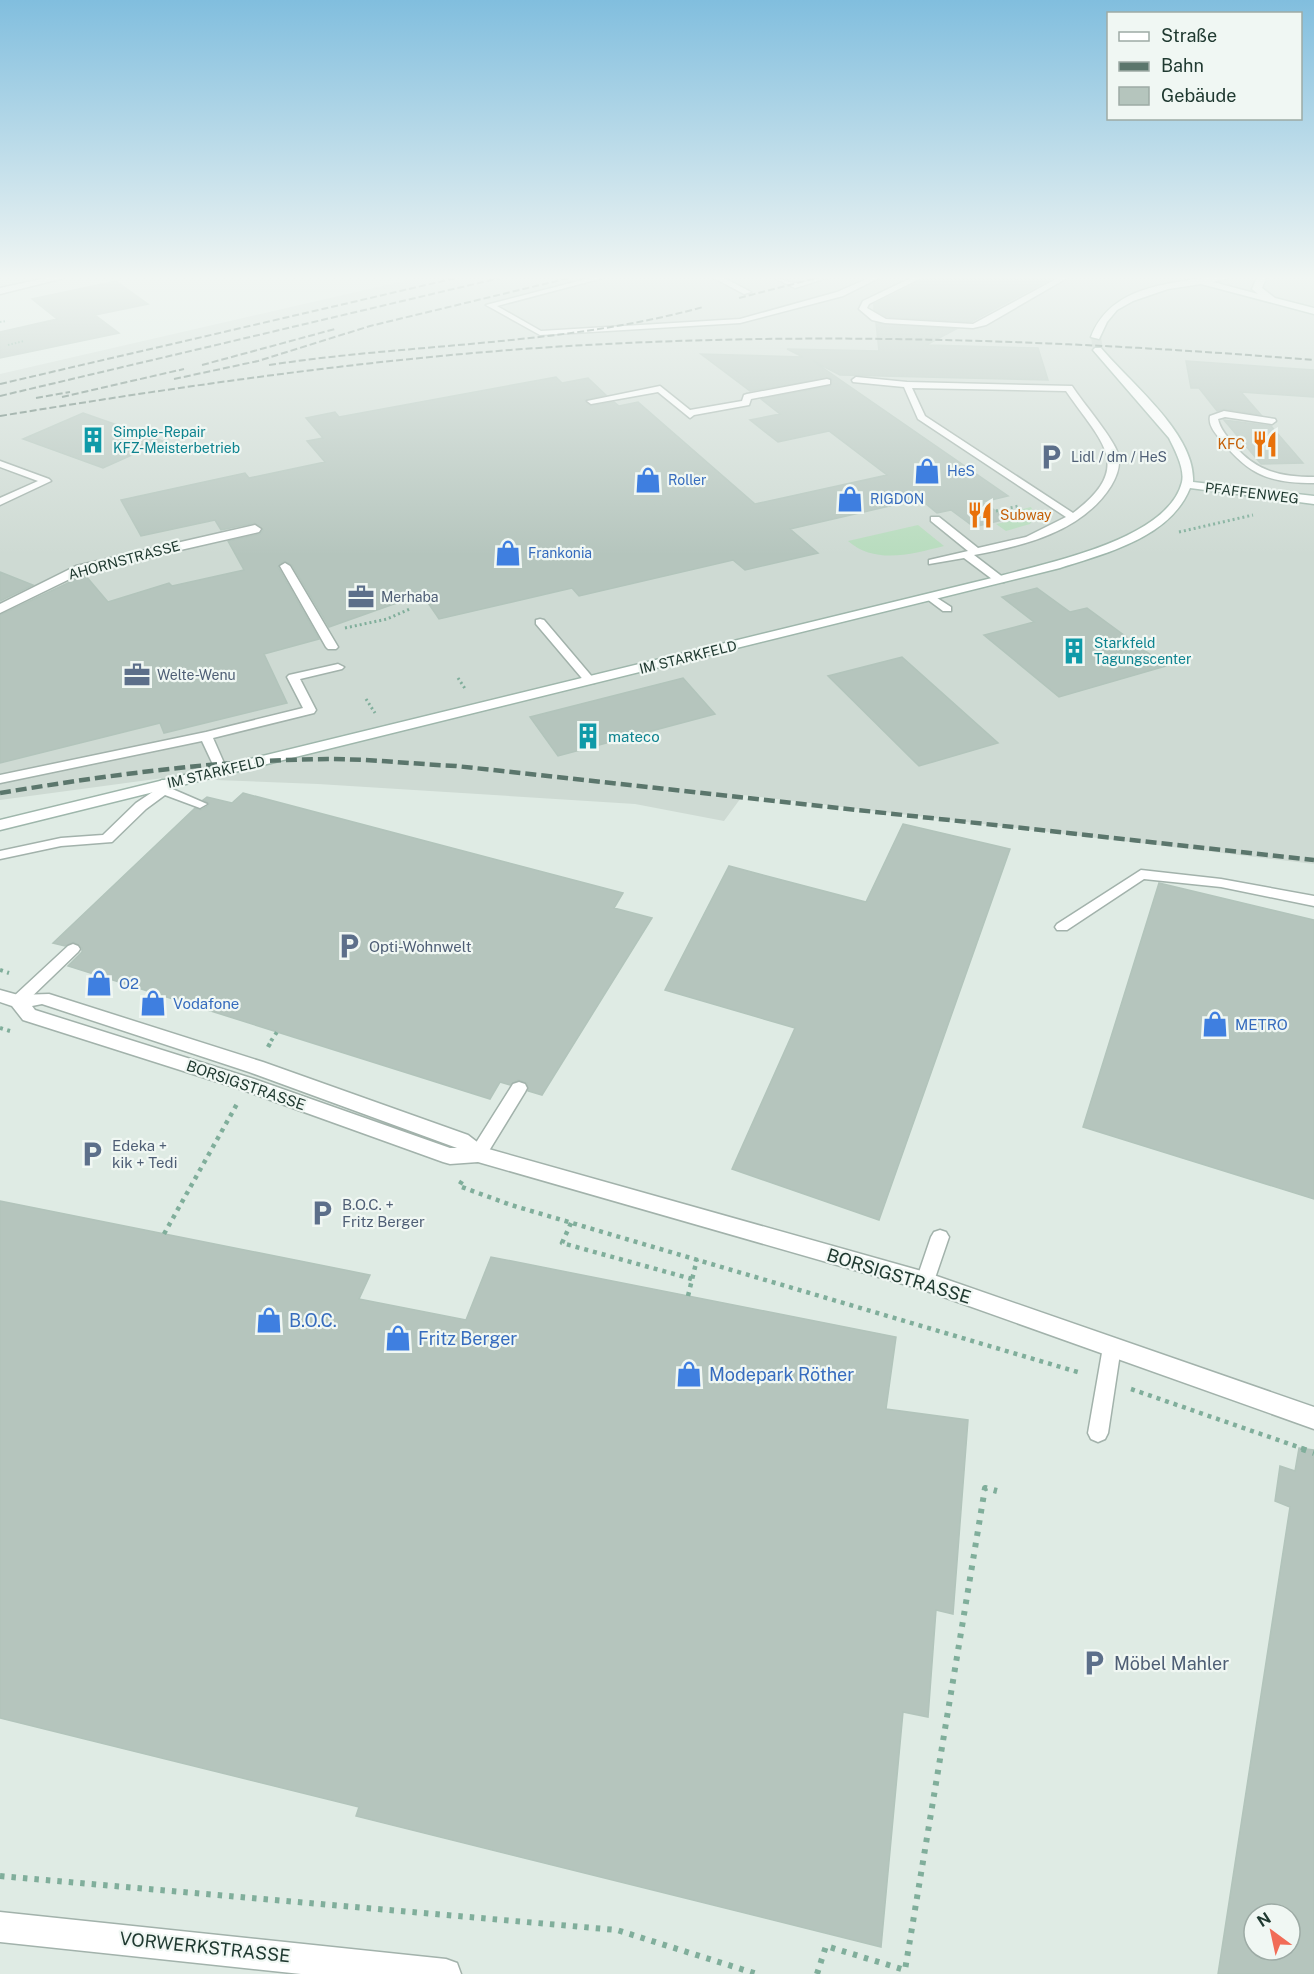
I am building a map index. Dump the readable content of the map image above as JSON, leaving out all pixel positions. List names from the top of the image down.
{
  "streets": {
    "main road": [
      "PFAFFENWEG",
      "AHORNSTRASSE",
      "IM STARKFELD",
      "BORSIGSTRASSE",
      "VORWERKSTRASSE"
    ]
  },
  "crossings": [
    ["PFAFFENWEG", "IM STARKFELD"]
  ],
  "places": {
    "building": ["Simple-Repair KFZ-Meisterbetrieb", "Starkfeld Tagungscenter", "mateco"],
    "restaurant": ["KFC", "Subway"],
    "parking": [
      "Lidl / dm / HeS",
      "Opti-Wohnwelt",
      "Edeka + kik + Tedi",
      "B.O.C. + Fritz Berger",
      "Möbel Mahler"
    ],
    "shop": [
      "HeS",
      "Roller",
      "RIGDON",
      "Frankonia",
      "O2",
      "Vodafone",
      "METRO",
      "B.O.C.",
      "Fritz Berger",
      "Modepark Röther"
    ],
    "office": ["Merhaba", "Welte-Wenu"]
  },
  "legend": ["Straße", "Bahn", "Gebäude"],
  "north": "top left"
}
